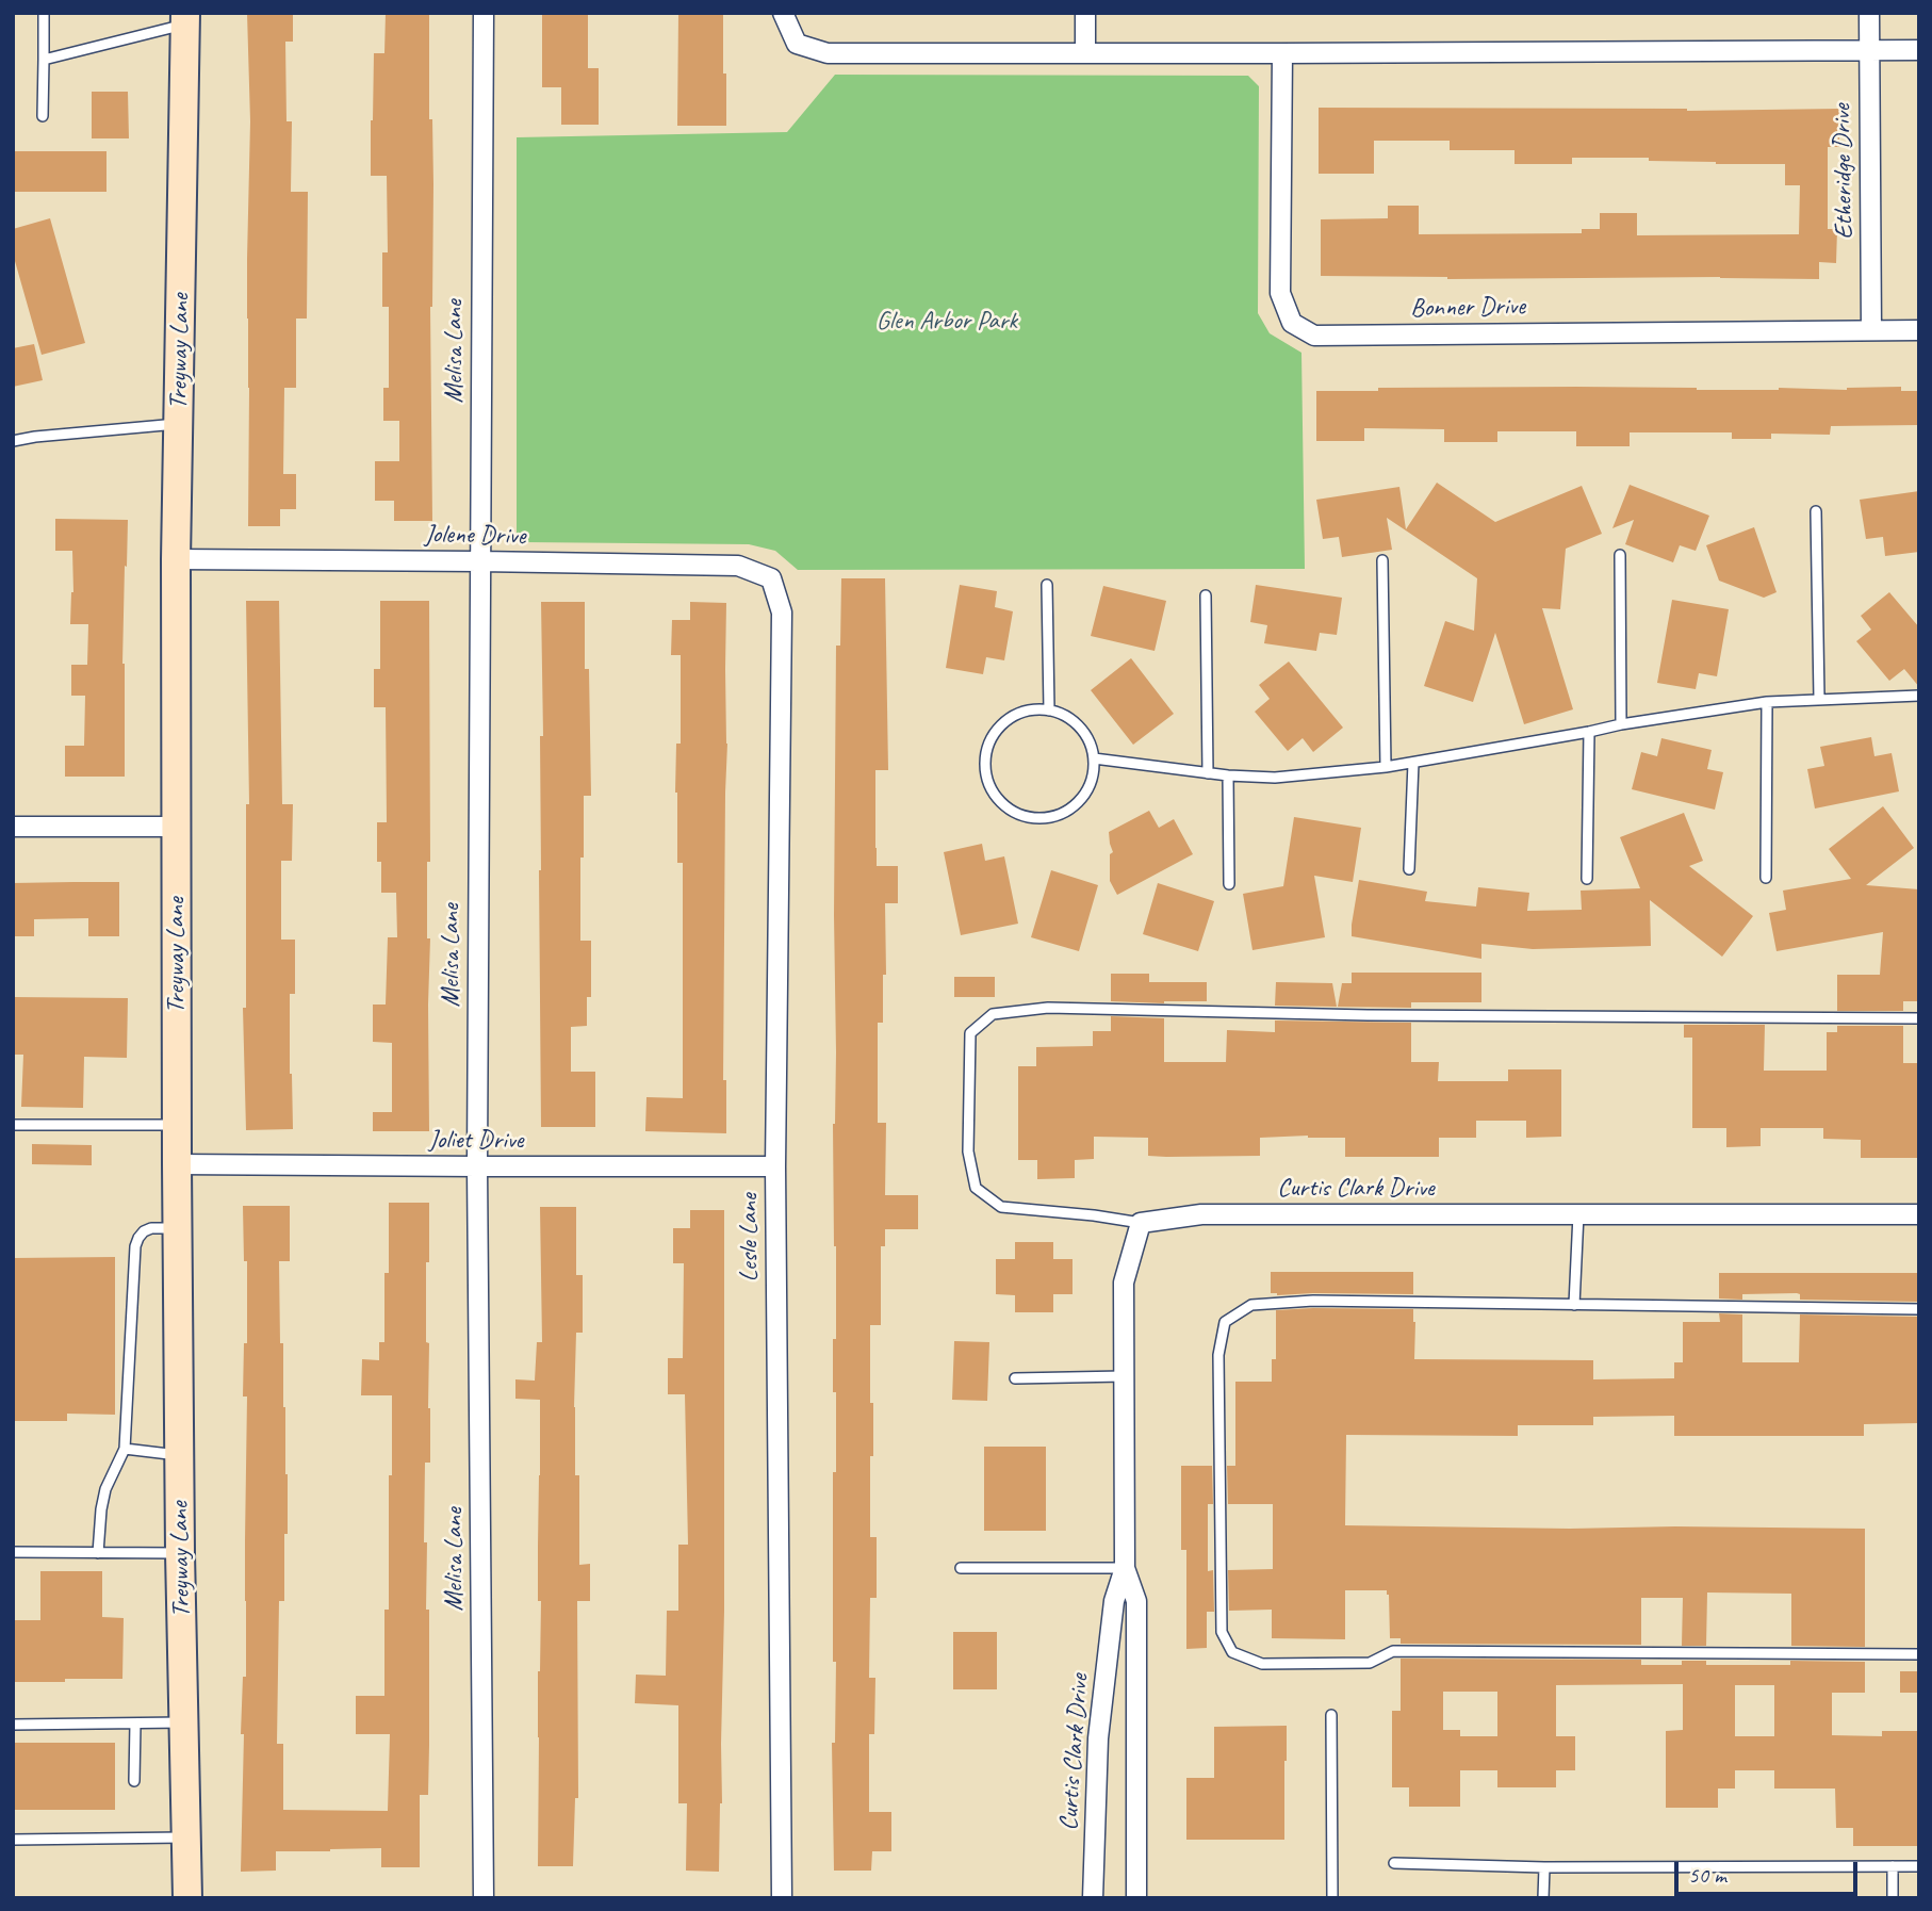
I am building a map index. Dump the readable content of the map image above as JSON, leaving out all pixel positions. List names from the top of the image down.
{
  "streets": {
    "street": [
      "Etheridge Drive",
      "Bonner Drive",
      "Treyway Lane",
      "Melisa Lane",
      "Jolene Drive",
      "Joliet Drive",
      "Curtis Clark Drive",
      "Lesle Lane"
    ]
  },
  "crossings": [
    ["Etheridge Drive", "Bonner Drive"],
    ["Treyway Lane", "Jolene Drive"],
    ["Treyway Lane", "Joliet Drive"],
    ["Melisa Lane", "Jolene Drive"],
    ["Melisa Lane", "Joliet Drive"],
    ["Jolene Drive", "Lesle Lane"],
    ["Joliet Drive", "Lesle Lane"]
  ],
  "parks": ["Glen Arbor Park"],
  "scale_bar": "50 m"
}
